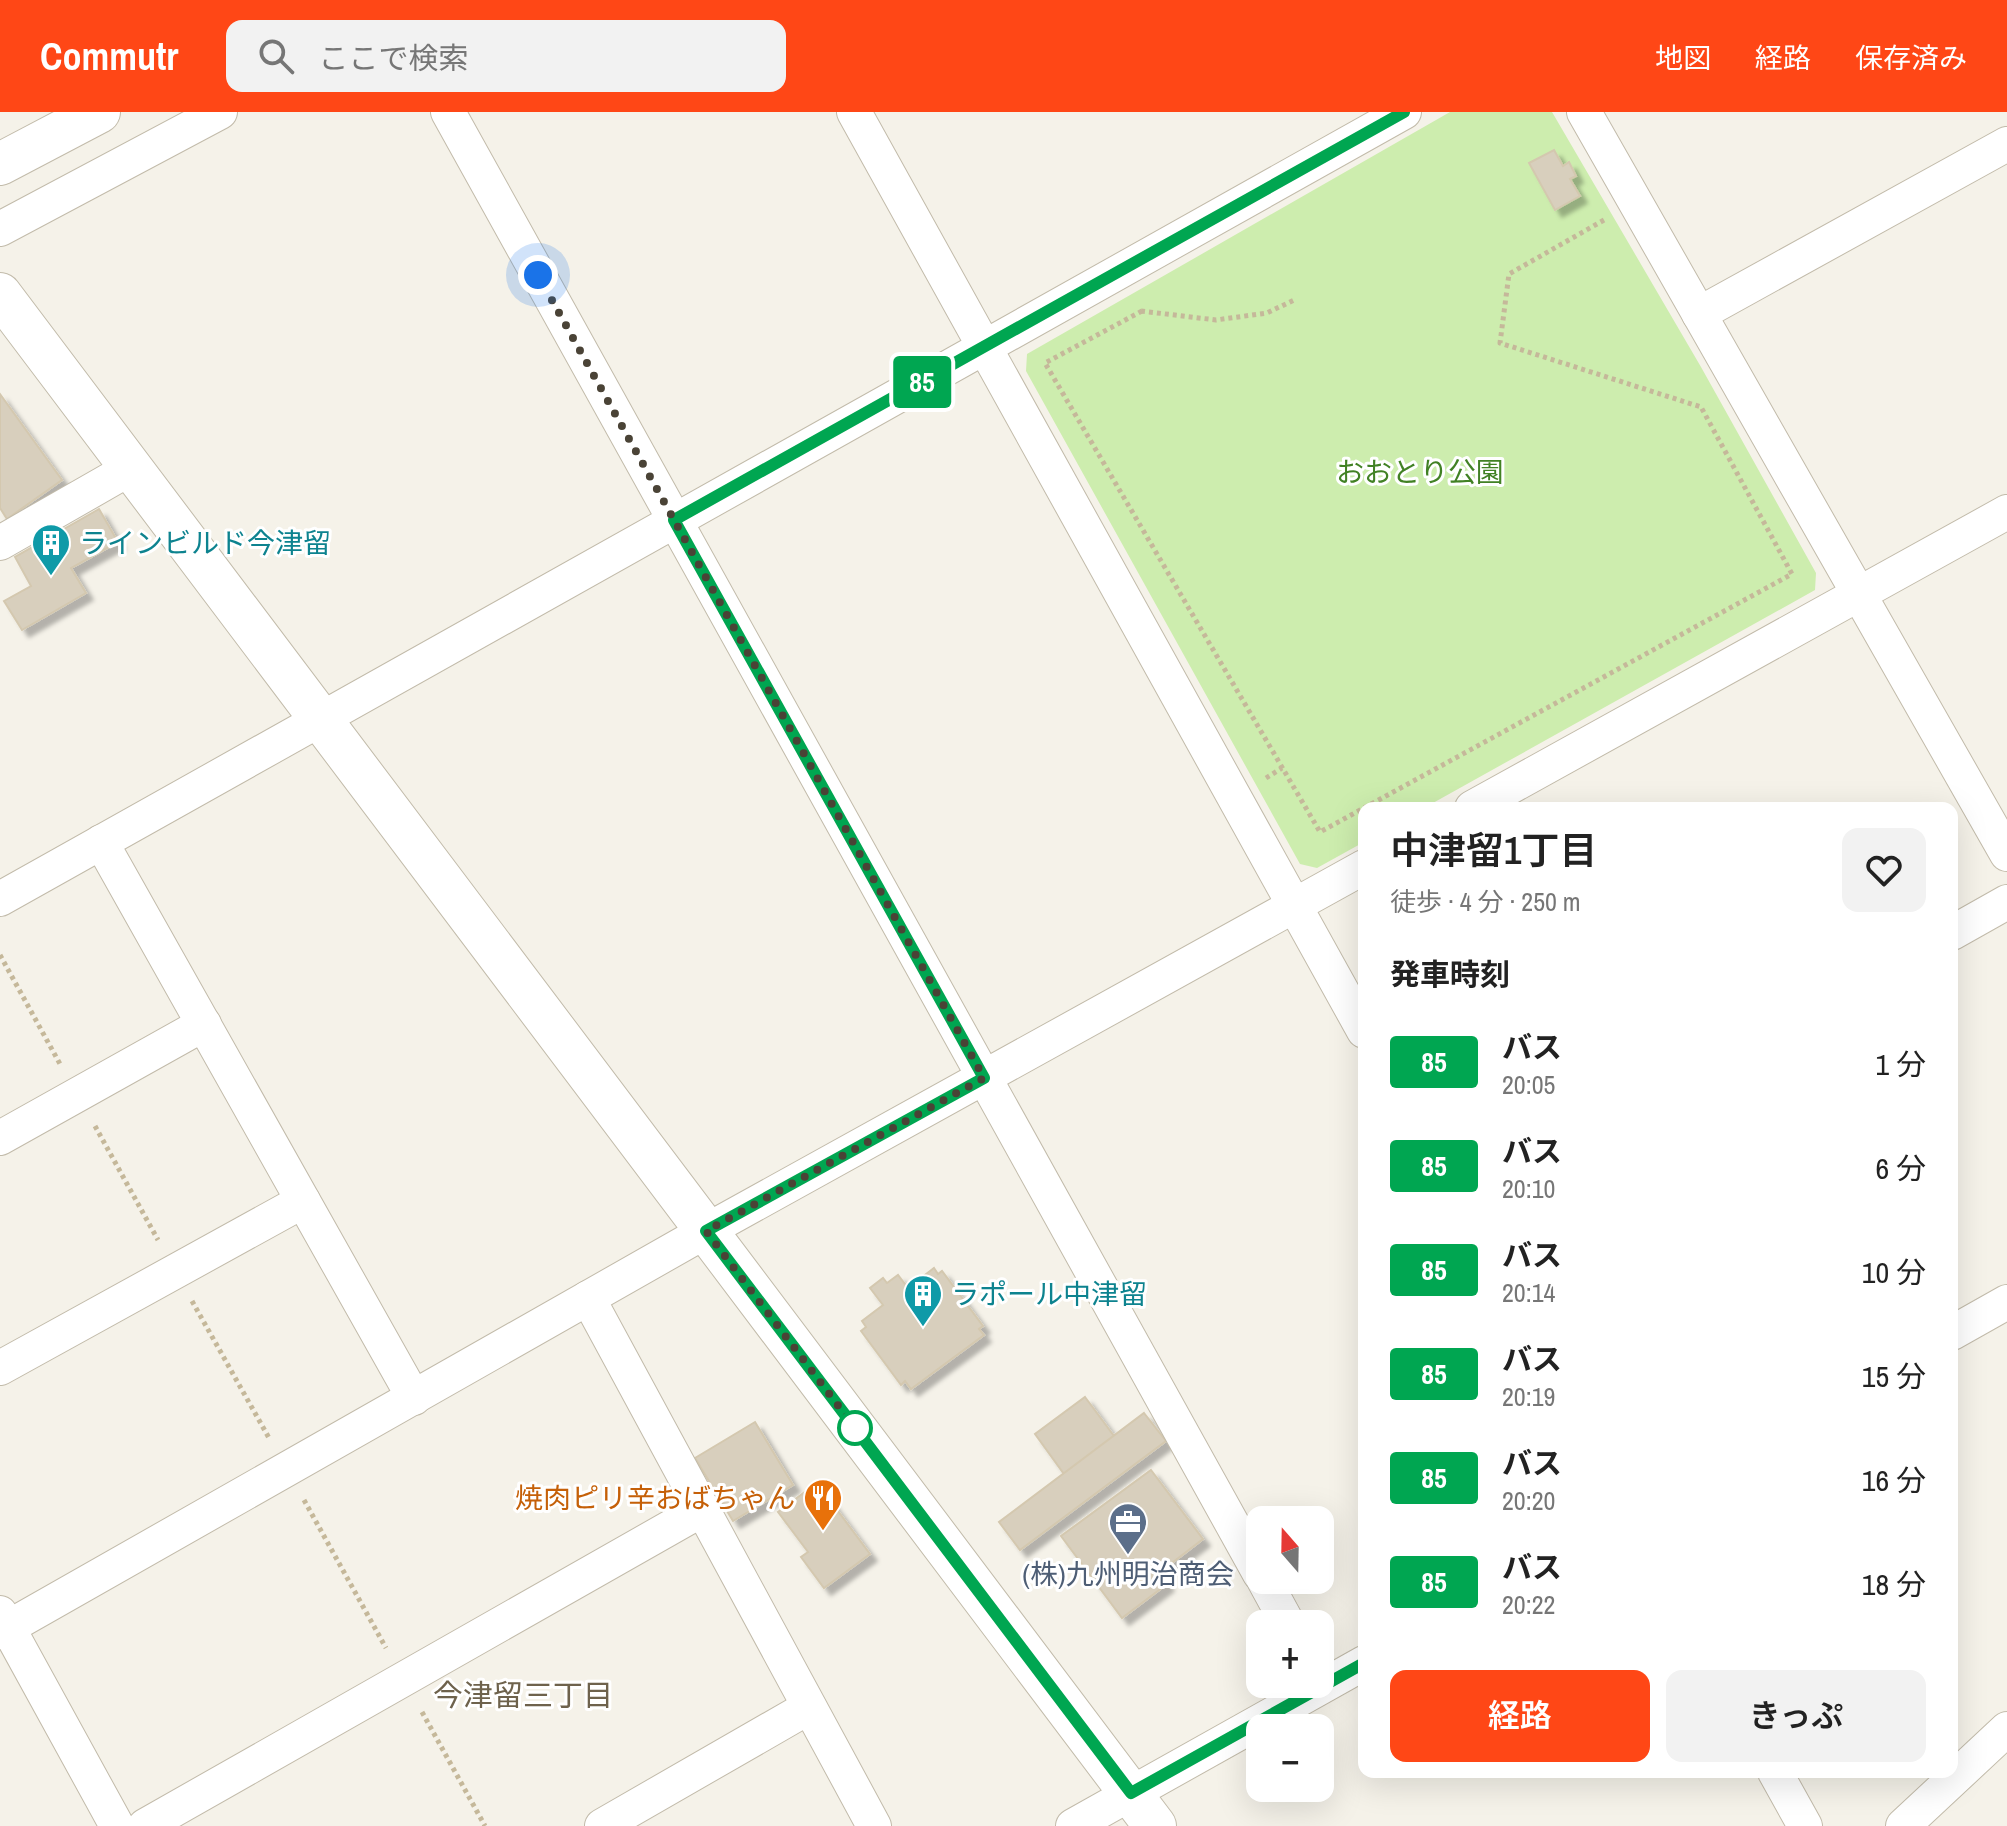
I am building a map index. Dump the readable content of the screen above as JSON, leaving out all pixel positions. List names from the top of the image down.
{
  "districts": ["今津留三丁目"],
  "parks": ["おおとり公園"],
  "places": {
    "building": ["ラインビルド今津留", "ラポール中津留"],
    "restaurant": ["焼肉ピリ辛おばちゃん"],
    "office": ["(株)九州明治商会"]
  },
  "lines": ["bus line 85"],
  "north": "top",
  "page": {
    "header": "Commutr",
    "search": "ここで検索",
    "nav": ["地図", "経路", "保存済み"],
    "on_map": "85",
    "heading": [
      ["中津留1丁目", "徒歩 · 4 分 · 250 m"],
      "発車時刻"
    ],
    "list": [
      {
        "mark": "85",
        "name": "バス",
        "note": "20:05",
        "value": "1 分"
      },
      {
        "mark": "85",
        "name": "バス",
        "note": "20:10",
        "value": "6 分"
      },
      {
        "mark": "85",
        "name": "バス",
        "note": "20:14",
        "value": "10 分"
      },
      {
        "mark": "85",
        "name": "バス",
        "note": "20:19",
        "value": "15 分"
      },
      {
        "mark": "85",
        "name": "バス",
        "note": "20:20",
        "value": "16 分"
      },
      {
        "mark": "85",
        "name": "バス",
        "note": "20:22",
        "value": "18 分"
      }
    ],
    "map_buttons": ["+", "−"],
    "buttons": ["経路", "きっぷ"]
  }
}
